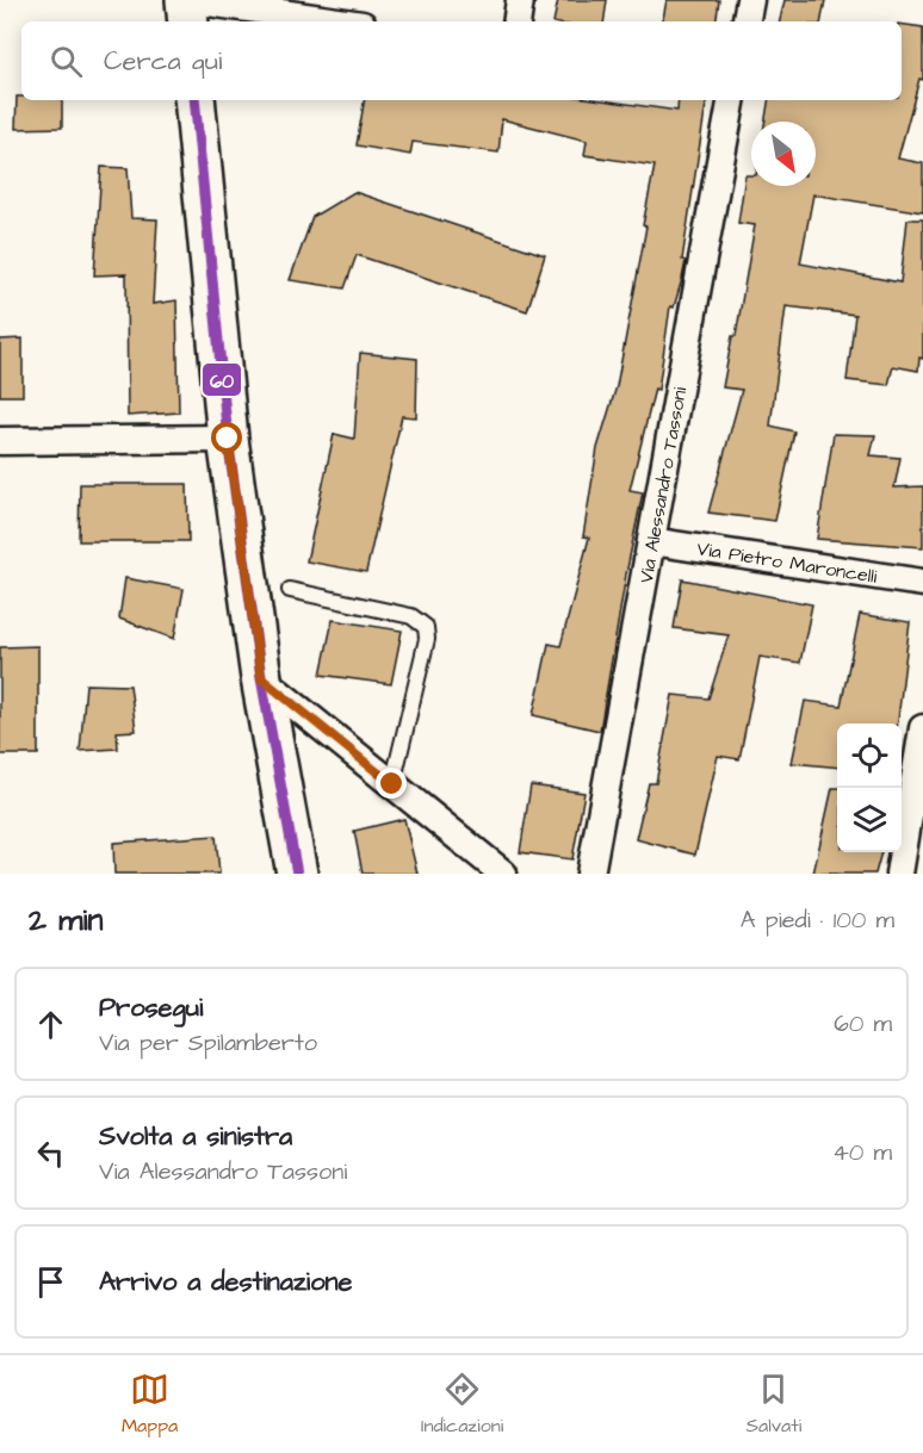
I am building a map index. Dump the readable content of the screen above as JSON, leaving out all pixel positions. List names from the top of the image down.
{
  "streets": {
    "street": ["Via Alessandro Tassoni", "Via Pietro Maroncelli"]
  },
  "crossings": [
    ["Via Alessandro Tassoni", "Via Pietro Maroncelli"]
  ],
  "lines": ["transit line 60"],
  "north": "bottom right",
  "page": {
    "search": "Cerca qui",
    "heading": ["2 min", "A piedi · 100 m"],
    "list": [
      ["Prosegui", "Via per Spilamberto", "60 m"],
      ["Svolta a sinistra", "Via Alessandro Tassoni", "40 m"],
      "Arrivo a destinazione"
    ],
    "nav": ["Mappa", "Indicazioni", "Salvati"]
  }
}
